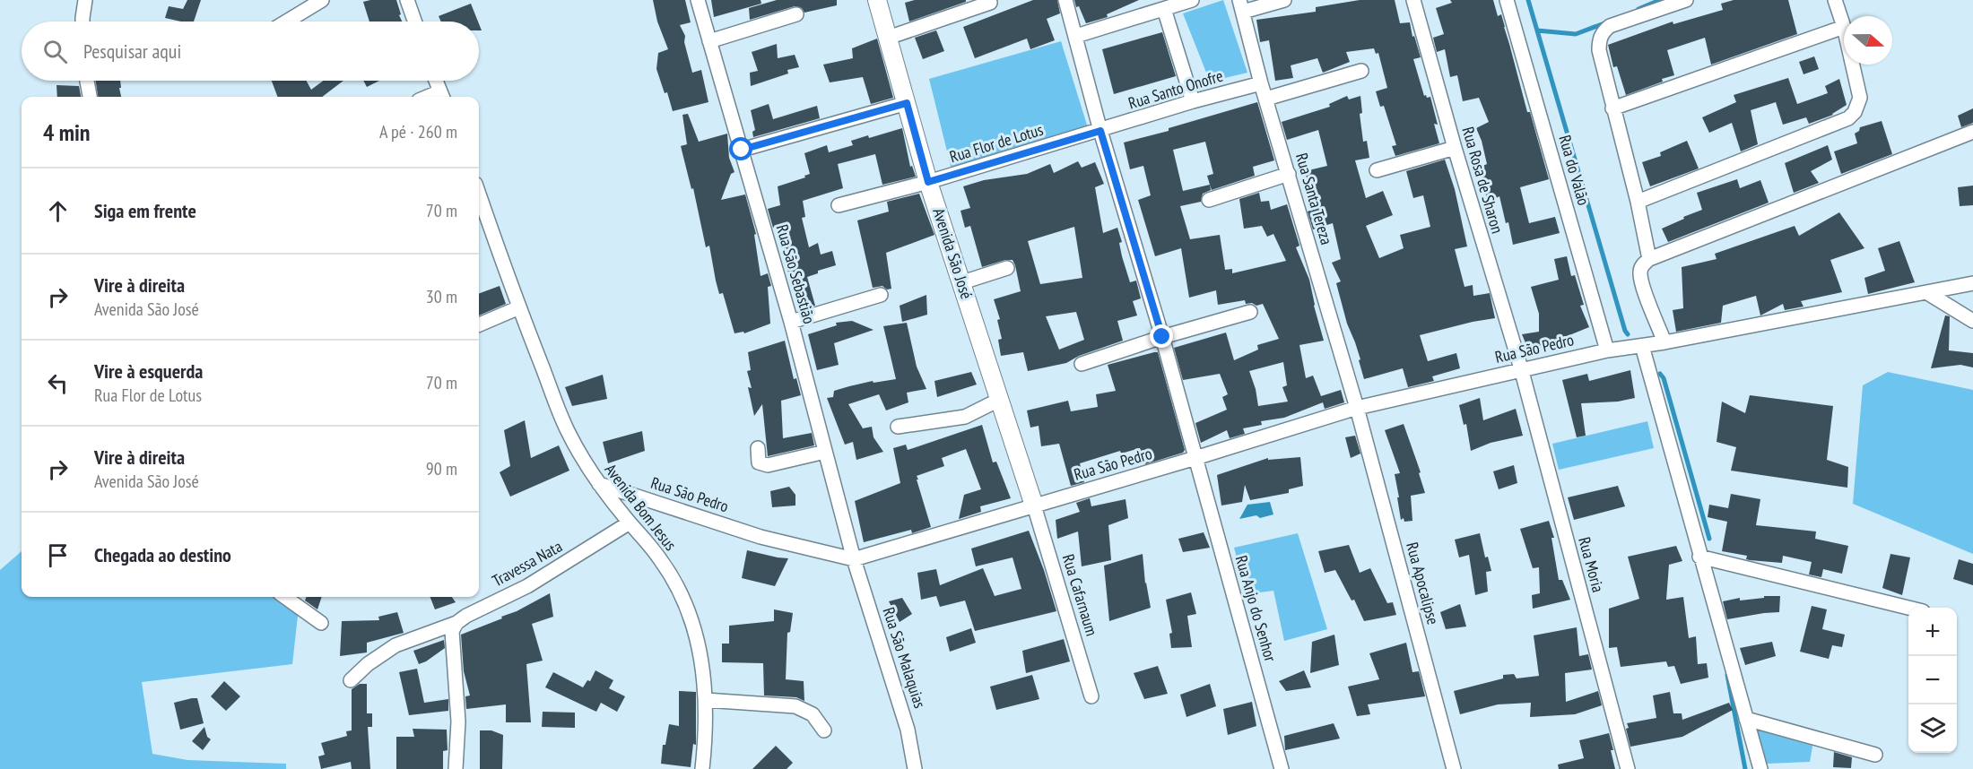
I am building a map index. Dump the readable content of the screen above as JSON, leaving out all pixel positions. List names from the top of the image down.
{
  "streets": {
    "street": [
      "Rua Santo Onofre",
      "Rua Flor de Lotus",
      "Rua do Valão",
      "Rua Rosa de Sharon",
      "Rua Santa Tereza",
      "Avenida São José",
      "Rua São Sebastião",
      "Rua São Pedro",
      "Avenida Bom Jesus",
      "Travessa Nata",
      "Rua Moria",
      "Rua Apocalipse",
      "Rua Cafarnaum",
      "Rua Anjo do Senhor",
      "Rua São Malaquias"
    ]
  },
  "crossings": [
    ["Rua Santo Onofre", "Rua Flor de Lotus"],
    ["Rua Santo Onofre", "Rua Santa Tereza"],
    ["Rua Flor de Lotus", "Avenida São José"],
    ["Rua do Valão", "Rua São Pedro"],
    ["Rua Rosa de Sharon", "Rua São Pedro"],
    ["Rua Rosa de Sharon", "Rua Moria"],
    ["Rua Santa Tereza", "Rua São Pedro"],
    ["Rua Santa Tereza", "Rua Apocalipse"],
    ["Avenida São José", "Rua São Pedro"],
    ["Avenida São José", "Rua Cafarnaum"],
    ["Rua São Sebastião", "Rua São Pedro"],
    ["Rua São Sebastião", "Rua São Malaquias"],
    ["Rua São Pedro", "Avenida Bom Jesus"],
    ["Rua São Pedro", "Rua Moria"],
    ["Rua São Pedro", "Rua Apocalipse"],
    ["Rua São Pedro", "Rua Cafarnaum"],
    ["Rua São Pedro", "Rua Anjo do Senhor"],
    ["Rua São Pedro", "Rua São Malaquias"],
    ["Avenida Bom Jesus", "Travessa Nata"]
  ],
  "north": "right",
  "page": {
    "search": "Pesquisar aqui",
    "heading": ["4 min", "A pé · 260 m"],
    "list": [
      ["Siga em frente", "70 m"],
      ["Vire à direita", "Avenida São José", "30 m"],
      ["Vire à esquerda", "Rua Flor de Lotus", "70 m"],
      ["Vire à direita", "Avenida São José", "90 m"],
      "Chegada ao destino"
    ],
    "map_buttons": ["+", "−"]
  }
}
